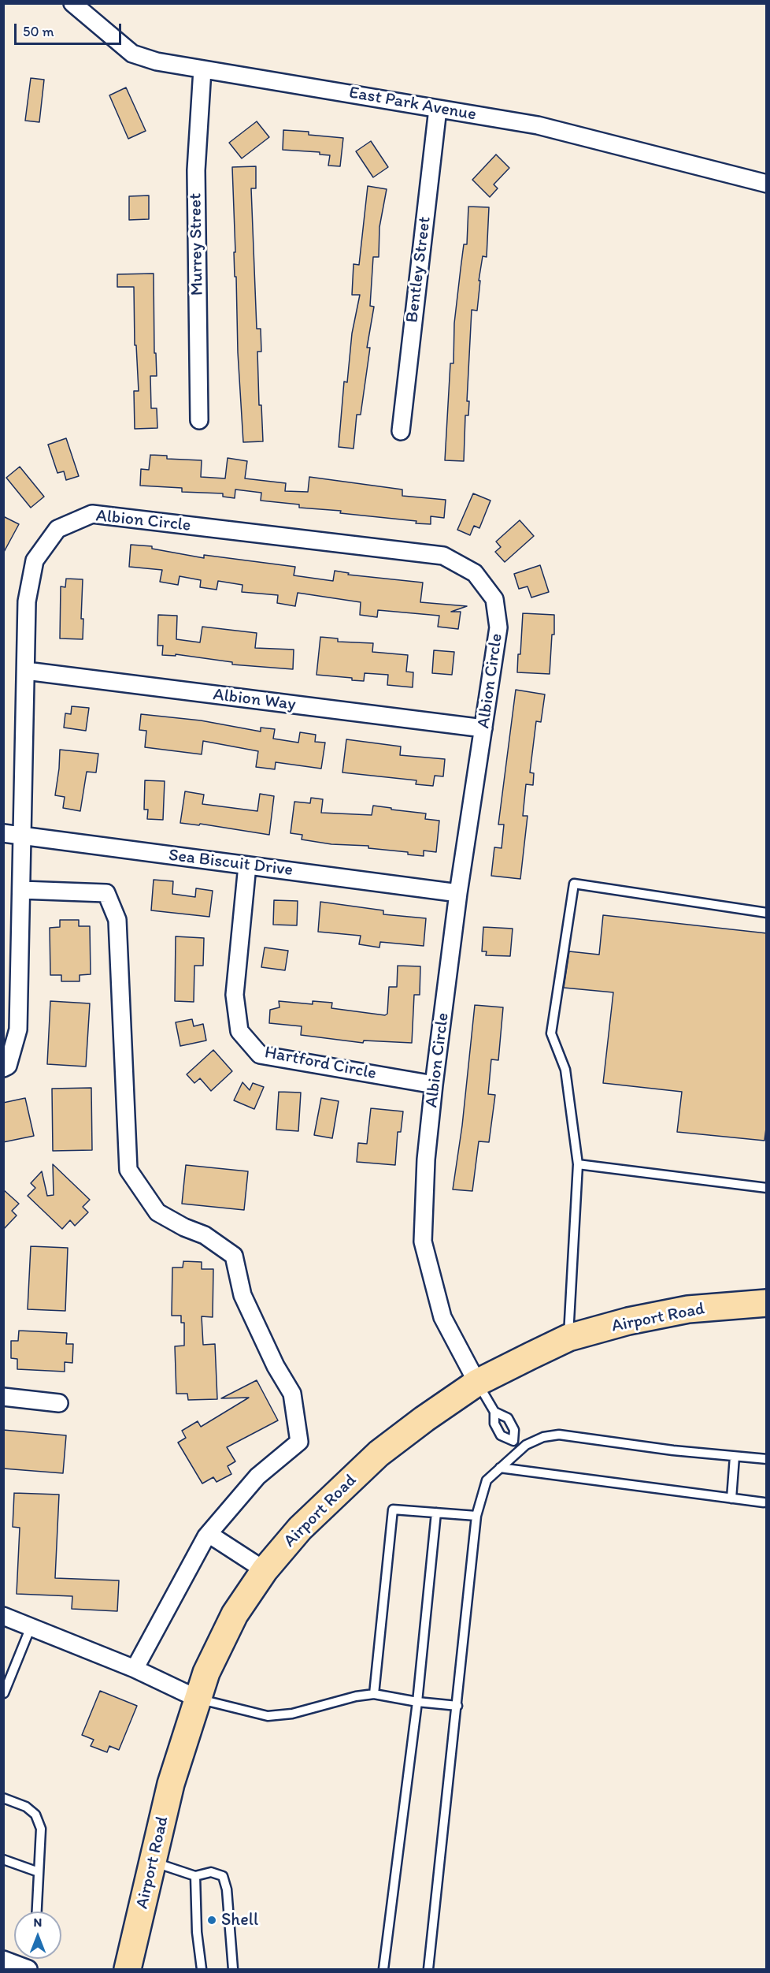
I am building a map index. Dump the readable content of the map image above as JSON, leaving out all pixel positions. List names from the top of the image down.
{
  "streets": {
    "highway": ["Airport Road"],
    "street": [
      "East Park Avenue",
      "Murrey Street",
      "Bentley Street",
      "Albion Circle",
      "Albion Way",
      "Sea Biscuit Drive",
      "Hartford Circle"
    ]
  },
  "crossings": [
    ["East Park Avenue", "Murrey Street"],
    ["East Park Avenue", "Bentley Street"],
    ["Albion Circle", "Albion Way"],
    ["Albion Circle", "Sea Biscuit Drive"],
    ["Albion Circle", "Hartford Circle"],
    ["Albion Circle", "Airport Road"],
    ["Sea Biscuit Drive", "Hartford Circle"]
  ],
  "places": ["Shell"],
  "scale_bar": "50 m",
  "north": "top"
}
